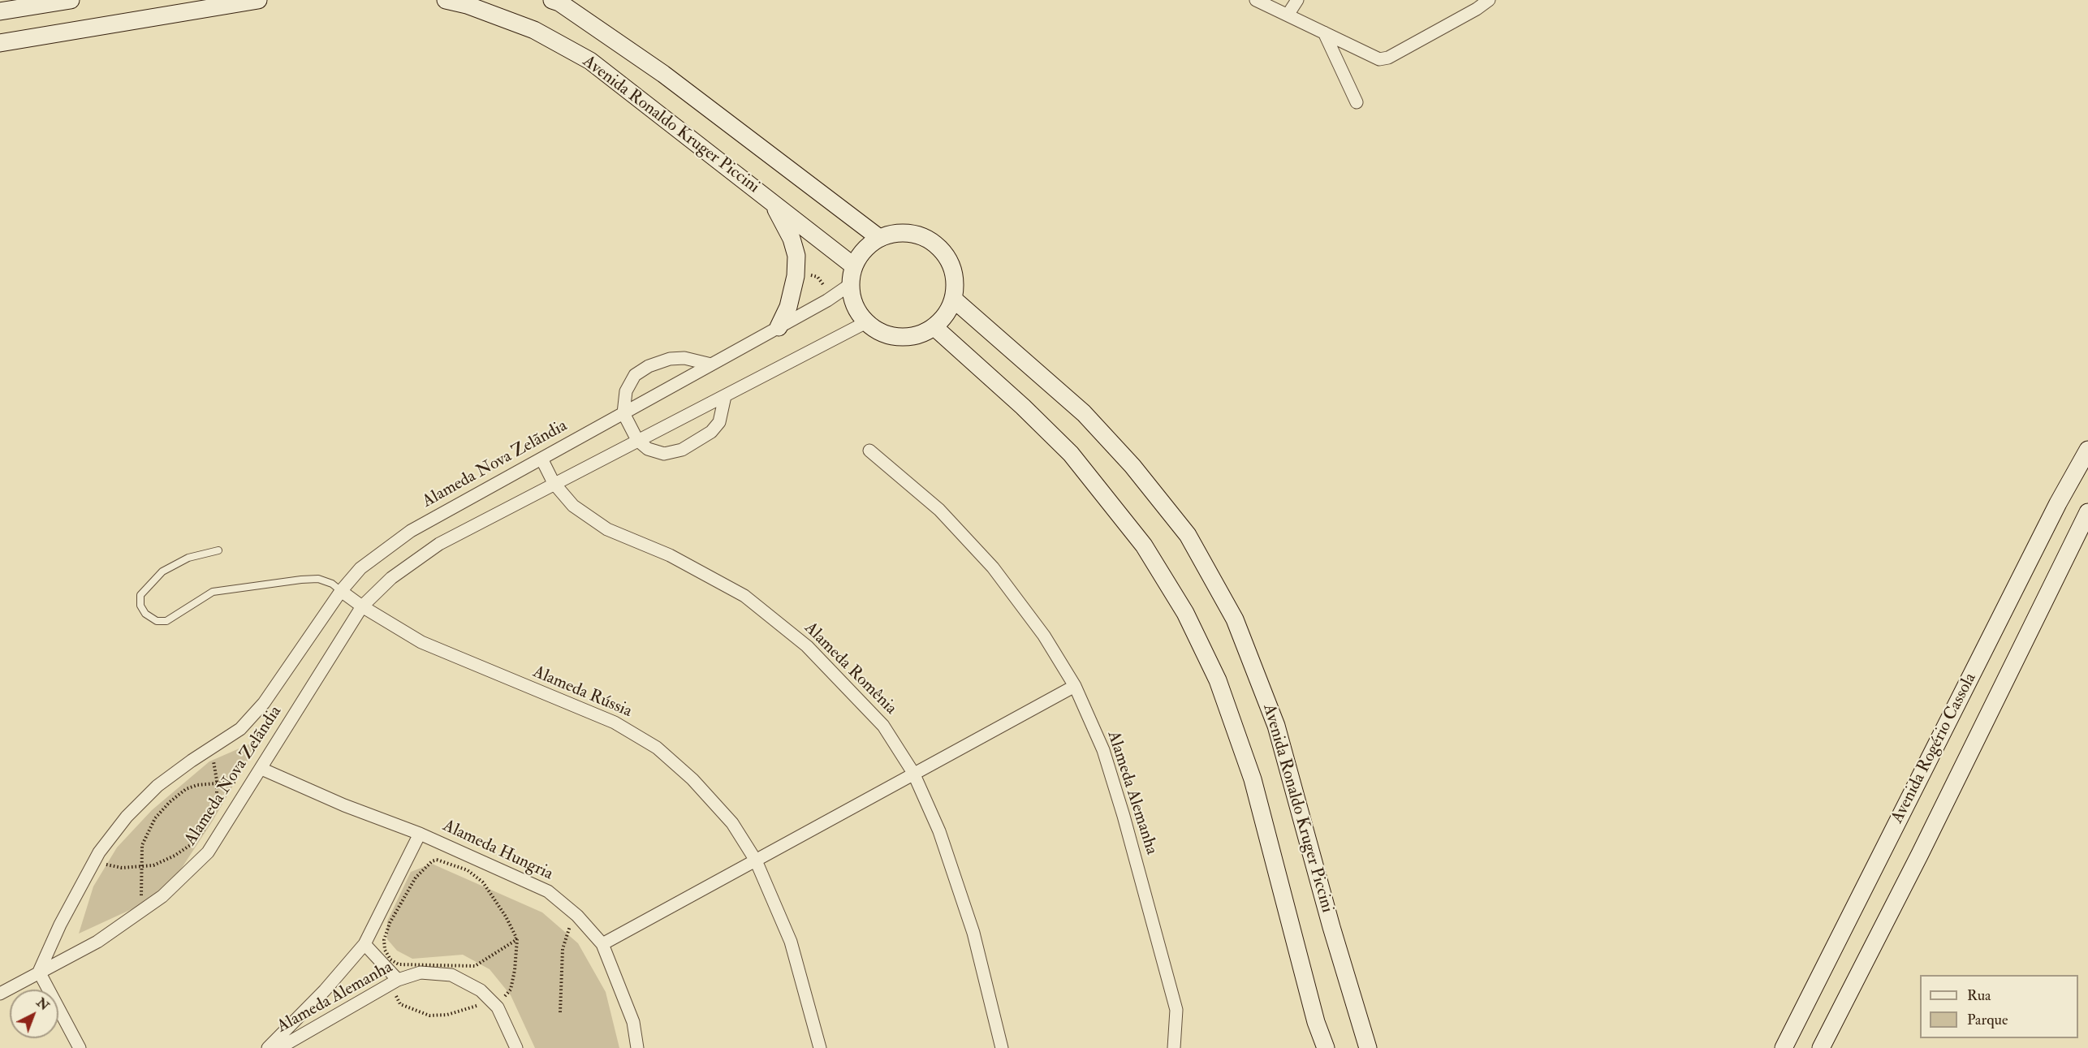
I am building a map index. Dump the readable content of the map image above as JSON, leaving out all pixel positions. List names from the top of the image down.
{
  "streets": {
    "main road": ["Avenida Ronaldo Kruger Piccini", "Avenida Rogério Cassola"],
    "street": [
      "Alameda Nova Zelãndia",
      "Alameda Romênia",
      "Alameda Rússia",
      "Alameda Alemanha",
      "Alameda Hungria"
    ]
  },
  "crossings": [
    ["Avenida Ronaldo Kruger Piccini", "Alameda Nova Zelãndia"],
    ["Alameda Nova Zelãndia", "Alameda Romênia"],
    ["Alameda Nova Zelãndia", "Alameda Rússia"],
    ["Alameda Nova Zelãndia", "Alameda Hungria"]
  ],
  "legend": ["Rua", "Parque"],
  "north": "top right"
}
